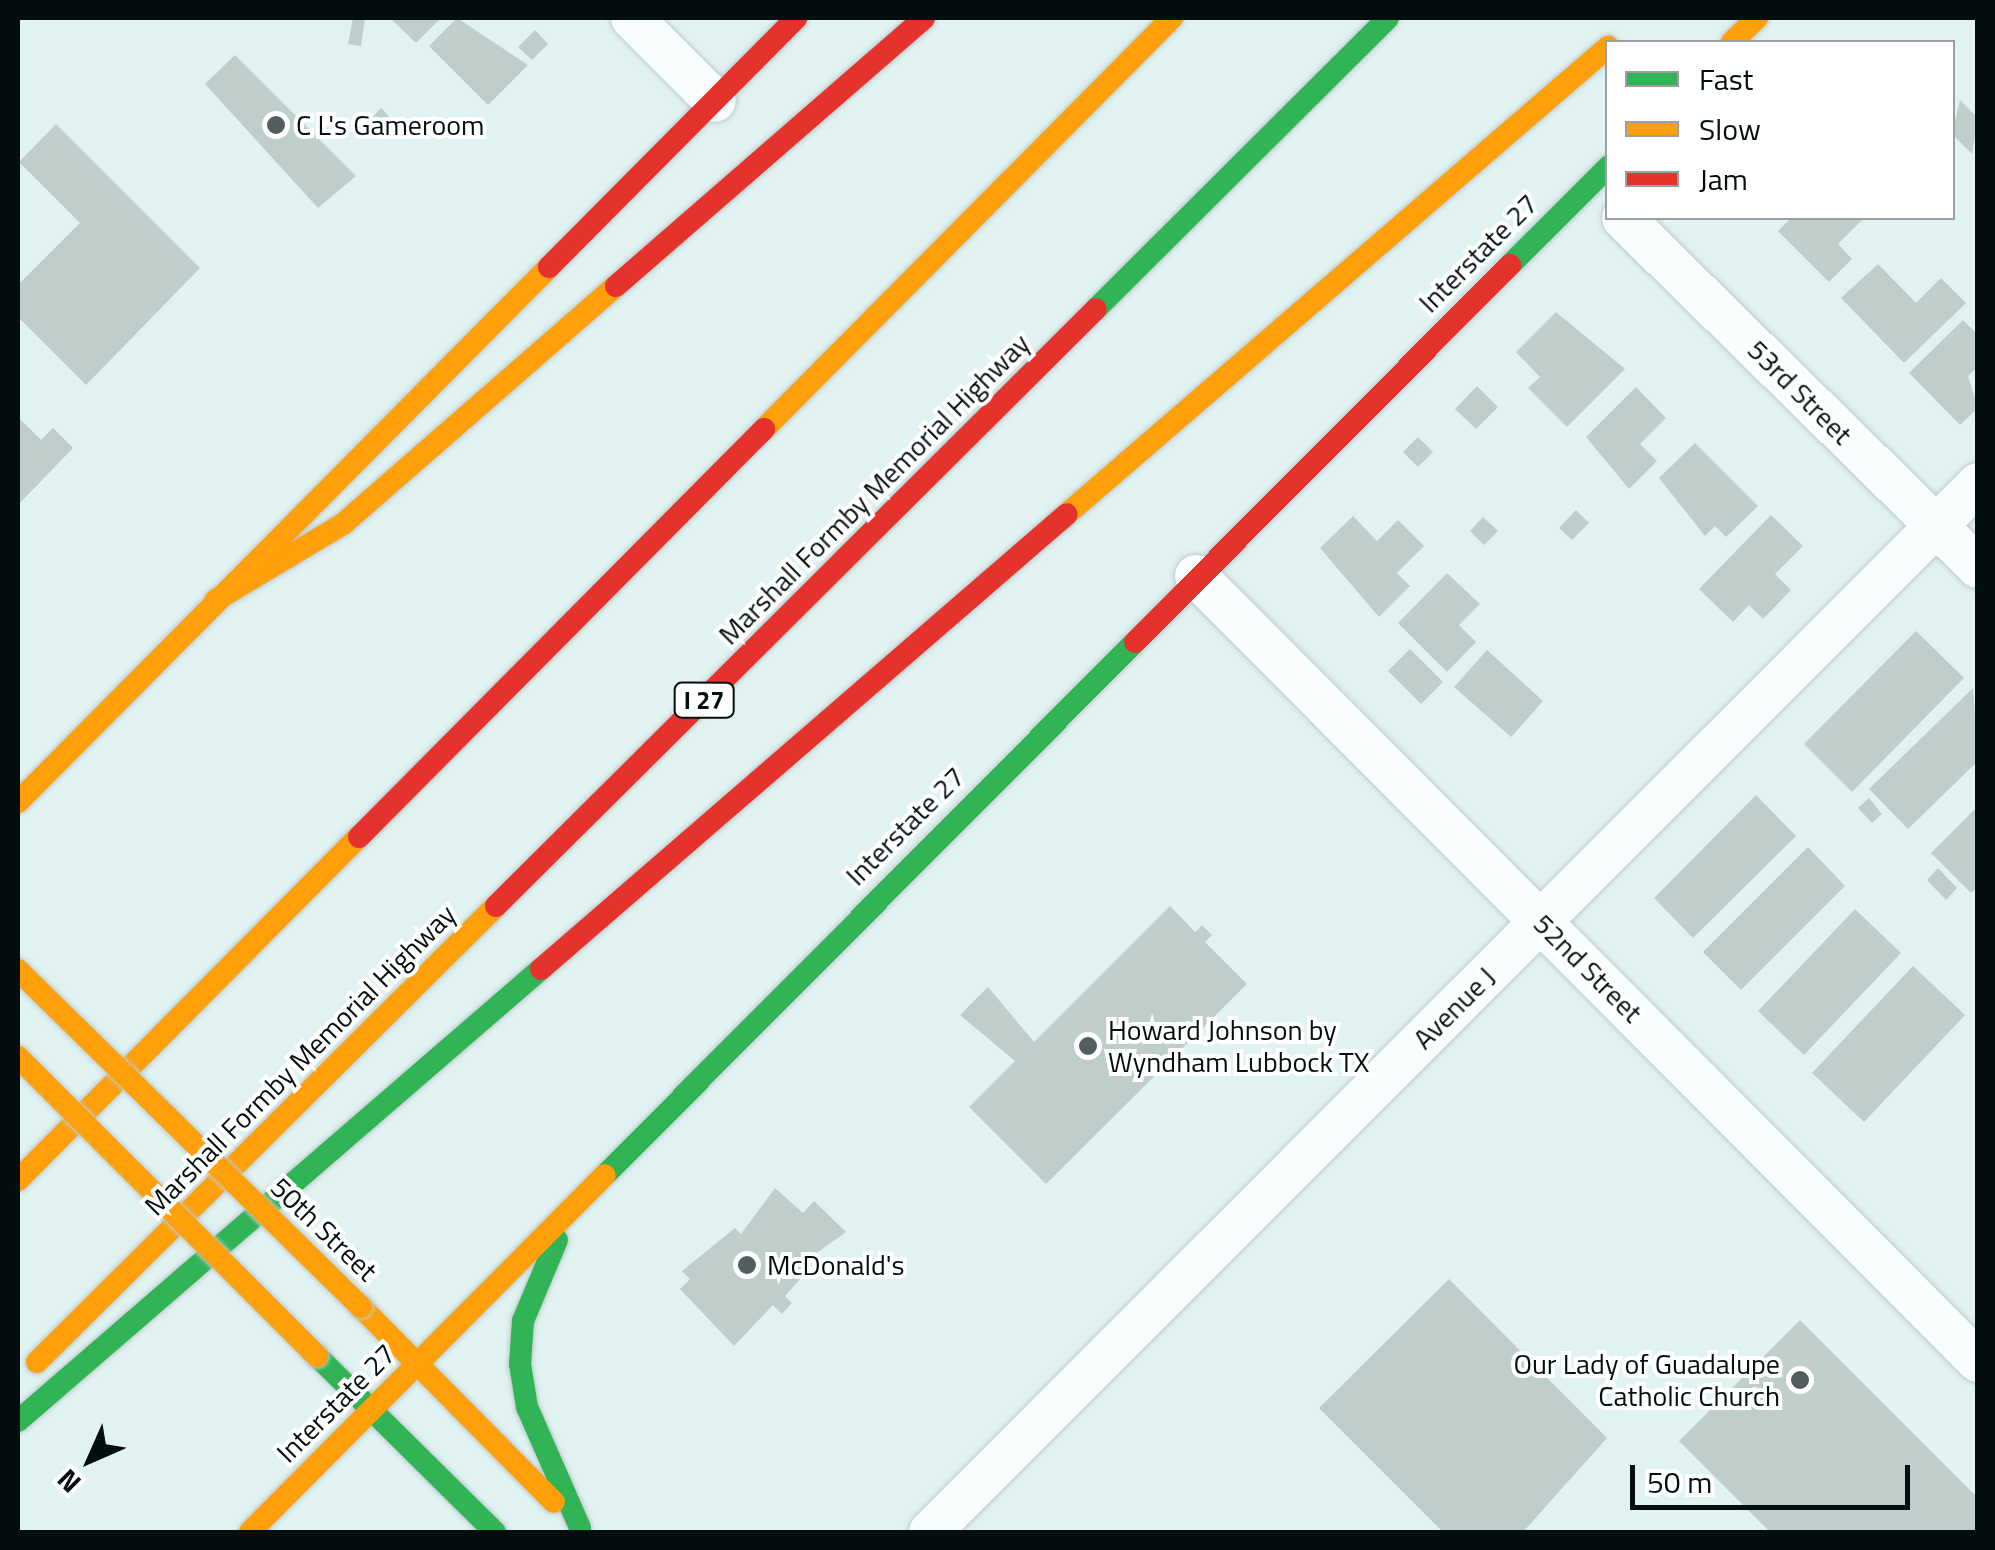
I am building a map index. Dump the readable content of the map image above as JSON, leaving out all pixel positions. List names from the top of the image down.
{
  "streets": {
    "main road": [
      "Interstate 27",
      "Marshall Formby Memorial Highway",
      "I 27",
      "50th Street"
    ],
    "street": ["53rd Street", "52nd Street", "Avenue J"]
  },
  "crossings": [
    ["Interstate 27", "52nd Street"],
    ["Interstate 27", "50th Street"],
    ["53rd Street", "Avenue J"],
    ["52nd Street", "Avenue J"]
  ],
  "places": [
    "C L's Gameroom",
    "Howard Johnson by Wyndham Lubbock TX",
    "McDonald's",
    "Our Lady of Guadalupe Catholic Church"
  ],
  "legend": ["Fast", "Slow", "Jam"],
  "scale_bar": "50 m",
  "north": "bottom left"
}
